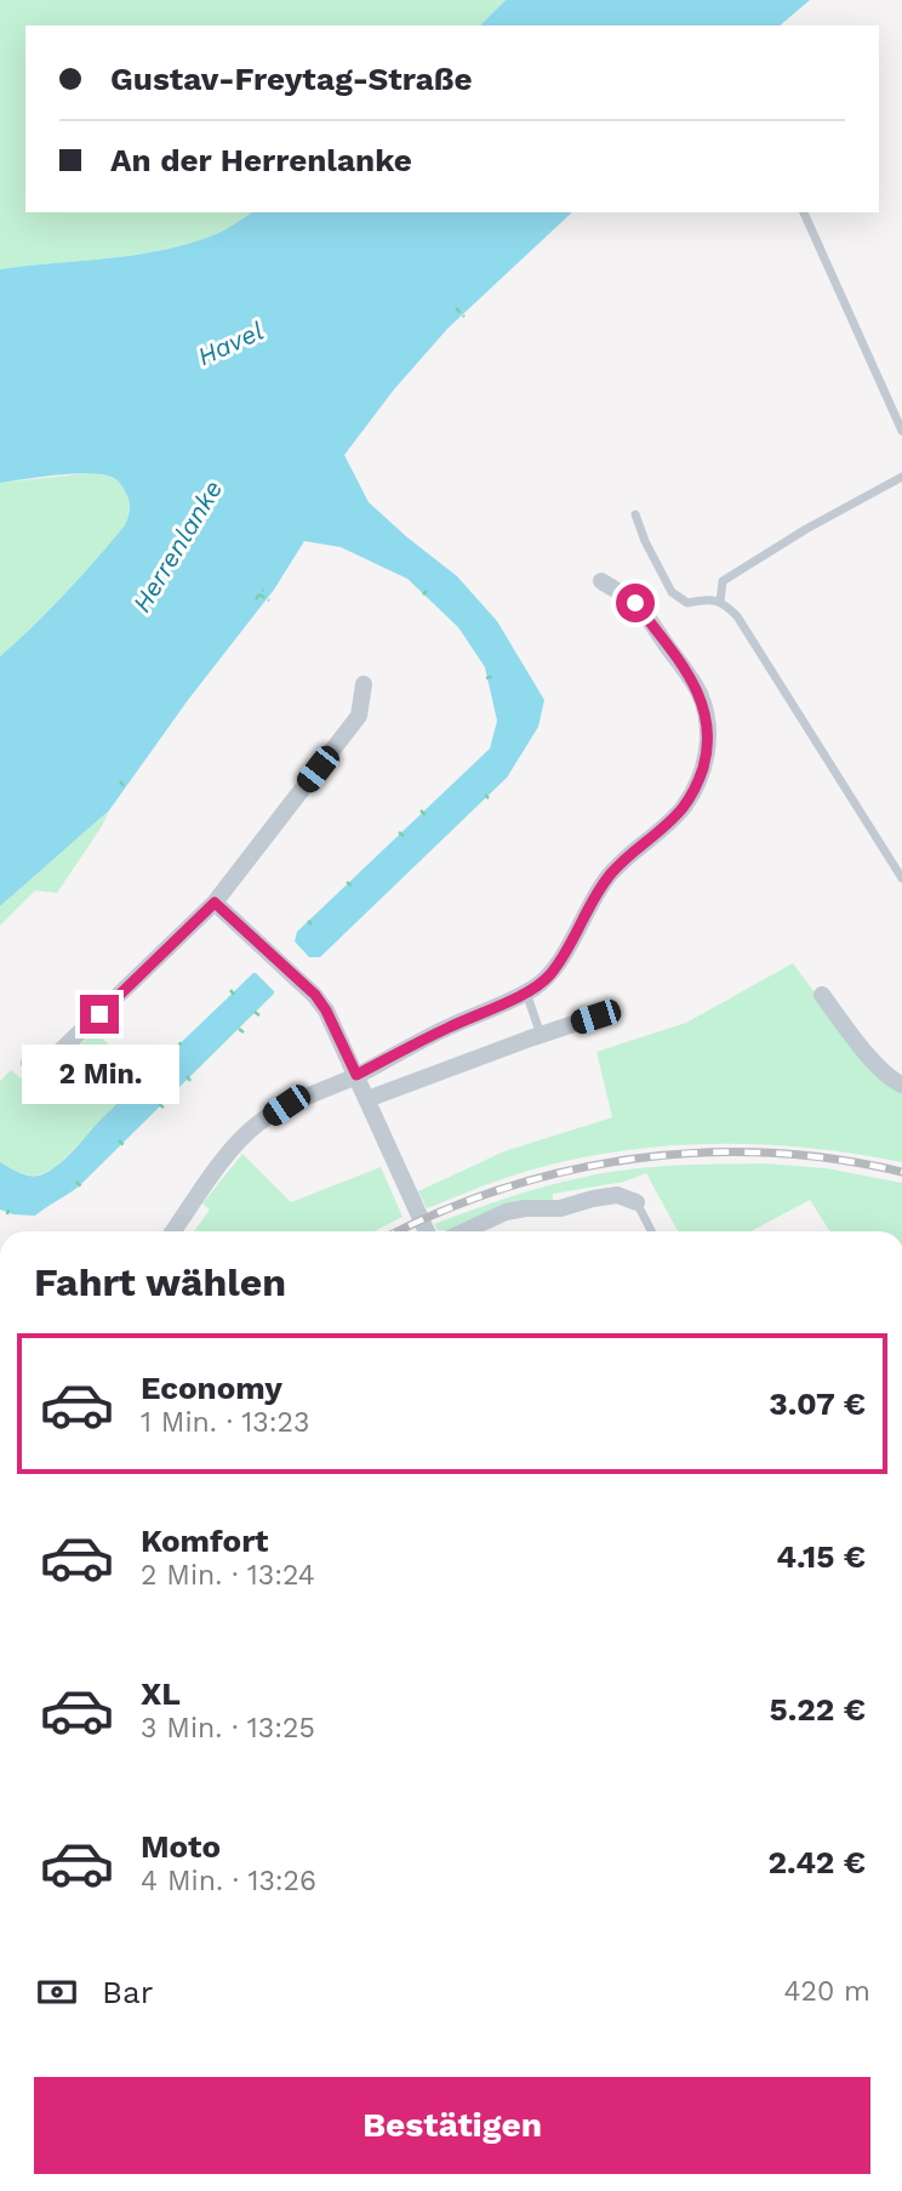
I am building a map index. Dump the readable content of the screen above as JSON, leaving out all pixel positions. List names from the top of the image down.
{
  "water": ["Havel", "Herrenlanke"],
  "page": {
    "banner": ["Gustav-Freytag-Straße", "An der Herrenlanke"],
    "bubble": "2 Min.",
    "heading": "Fahrt wählen",
    "list": [
      {
        "name": "Economy",
        "note": "1 Min. · 13:23",
        "value": "3.07 €"
      },
      {
        "name": "Komfort",
        "note": "2 Min. · 13:24",
        "value": "4.15 €"
      },
      {
        "name": "XL",
        "note": "3 Min. · 13:25",
        "value": "5.22 €"
      },
      {
        "name": "Moto",
        "note": "4 Min. · 13:26",
        "value": "2.42 €"
      }
    ],
    "pay": ["Bar", "420 m"],
    "buttons": "Bestätigen"
  }
}
